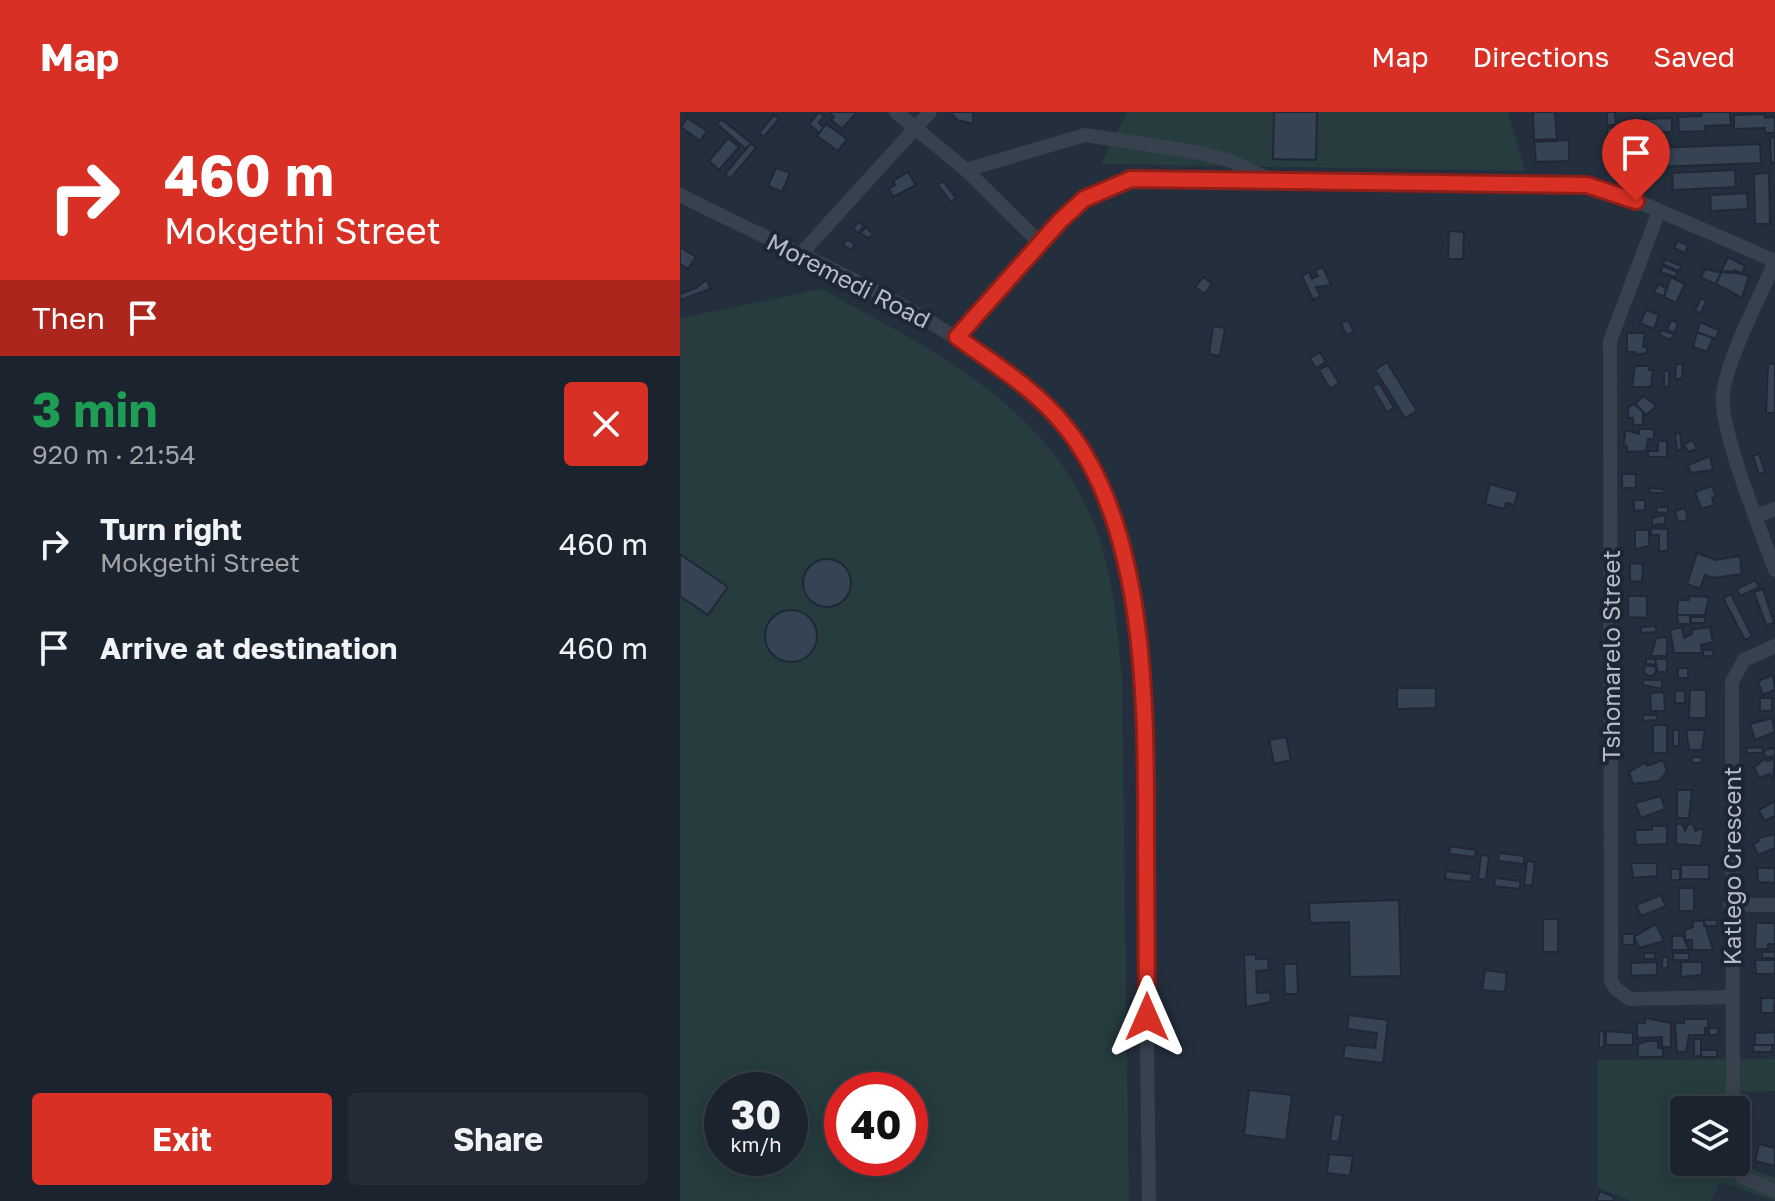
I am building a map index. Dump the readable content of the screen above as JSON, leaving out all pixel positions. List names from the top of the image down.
{
  "streets": {
    "street": ["Moremedi Road", "Tshomarelo Street", "Katlego Crescent"]
  },
  "crossings": [
    ["Tshomarelo Street", "Katlego Crescent"]
  ],
  "page": {
    "header": "Map",
    "nav": ["Map", "Directions", "Saved"],
    "turn": ["460 m", "Mokgethi Street"],
    "then": "Then",
    "heading": ["3 min", "920 m · 21:54"],
    "list": [
      {
        "name": "Turn right",
        "note": "Mokgethi Street",
        "value": "460 m"
      },
      {
        "name": "Arrive at destination",
        "value": "460 m"
      }
    ],
    "speed": "30 km/h",
    "limit": "40",
    "buttons": ["Exit", "Share"]
  }
}
